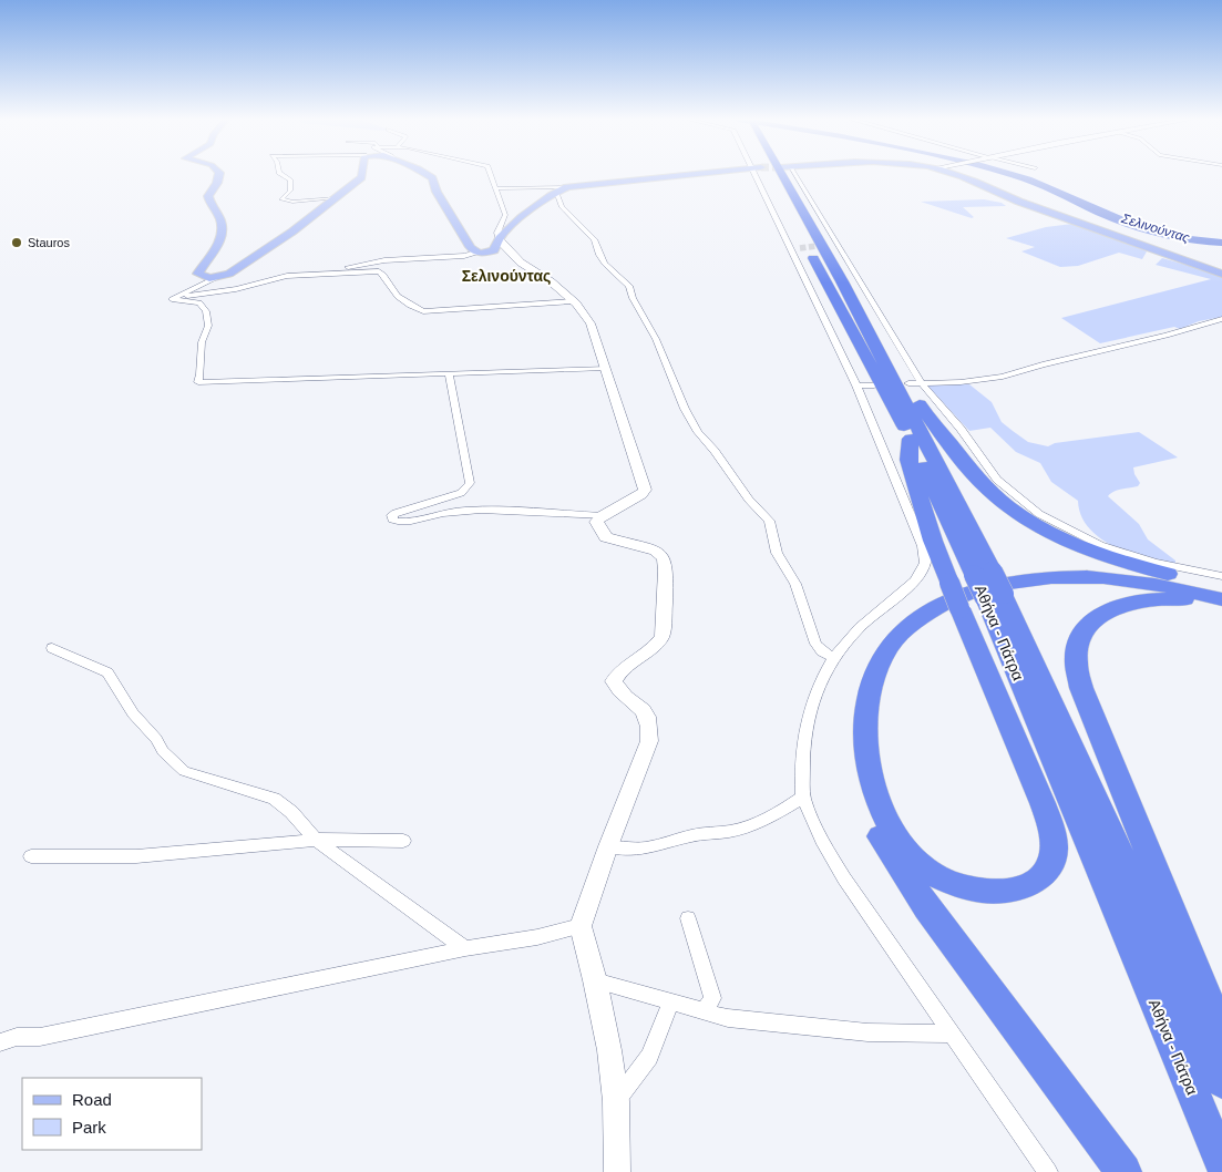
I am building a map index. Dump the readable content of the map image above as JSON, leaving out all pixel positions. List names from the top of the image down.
{
  "streets": {
    "highway": ["Αθήνα - Πάτρα"]
  },
  "districts": ["Σελινούντας"],
  "water": ["Σελινούντας"],
  "places": ["Stauros"],
  "legend": ["Road", "Park"]
}
